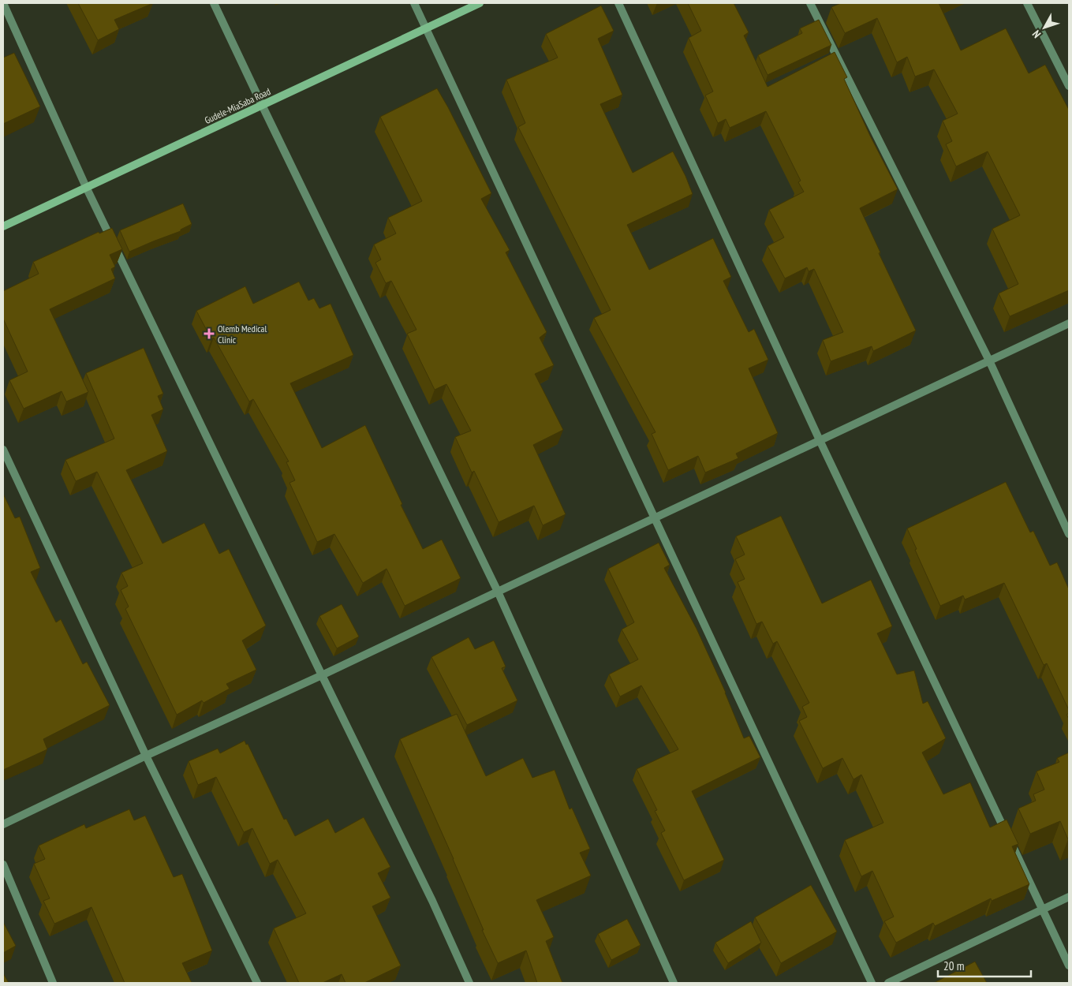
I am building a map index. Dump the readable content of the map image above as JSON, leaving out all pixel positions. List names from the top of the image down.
{
  "streets": {
    "main road": ["Gudele-MiaSaba Road"]
  },
  "places": {
    "health": ["Olemb Medical Clinic"]
  },
  "scale_bar": "20 m",
  "north": "bottom left"
}
